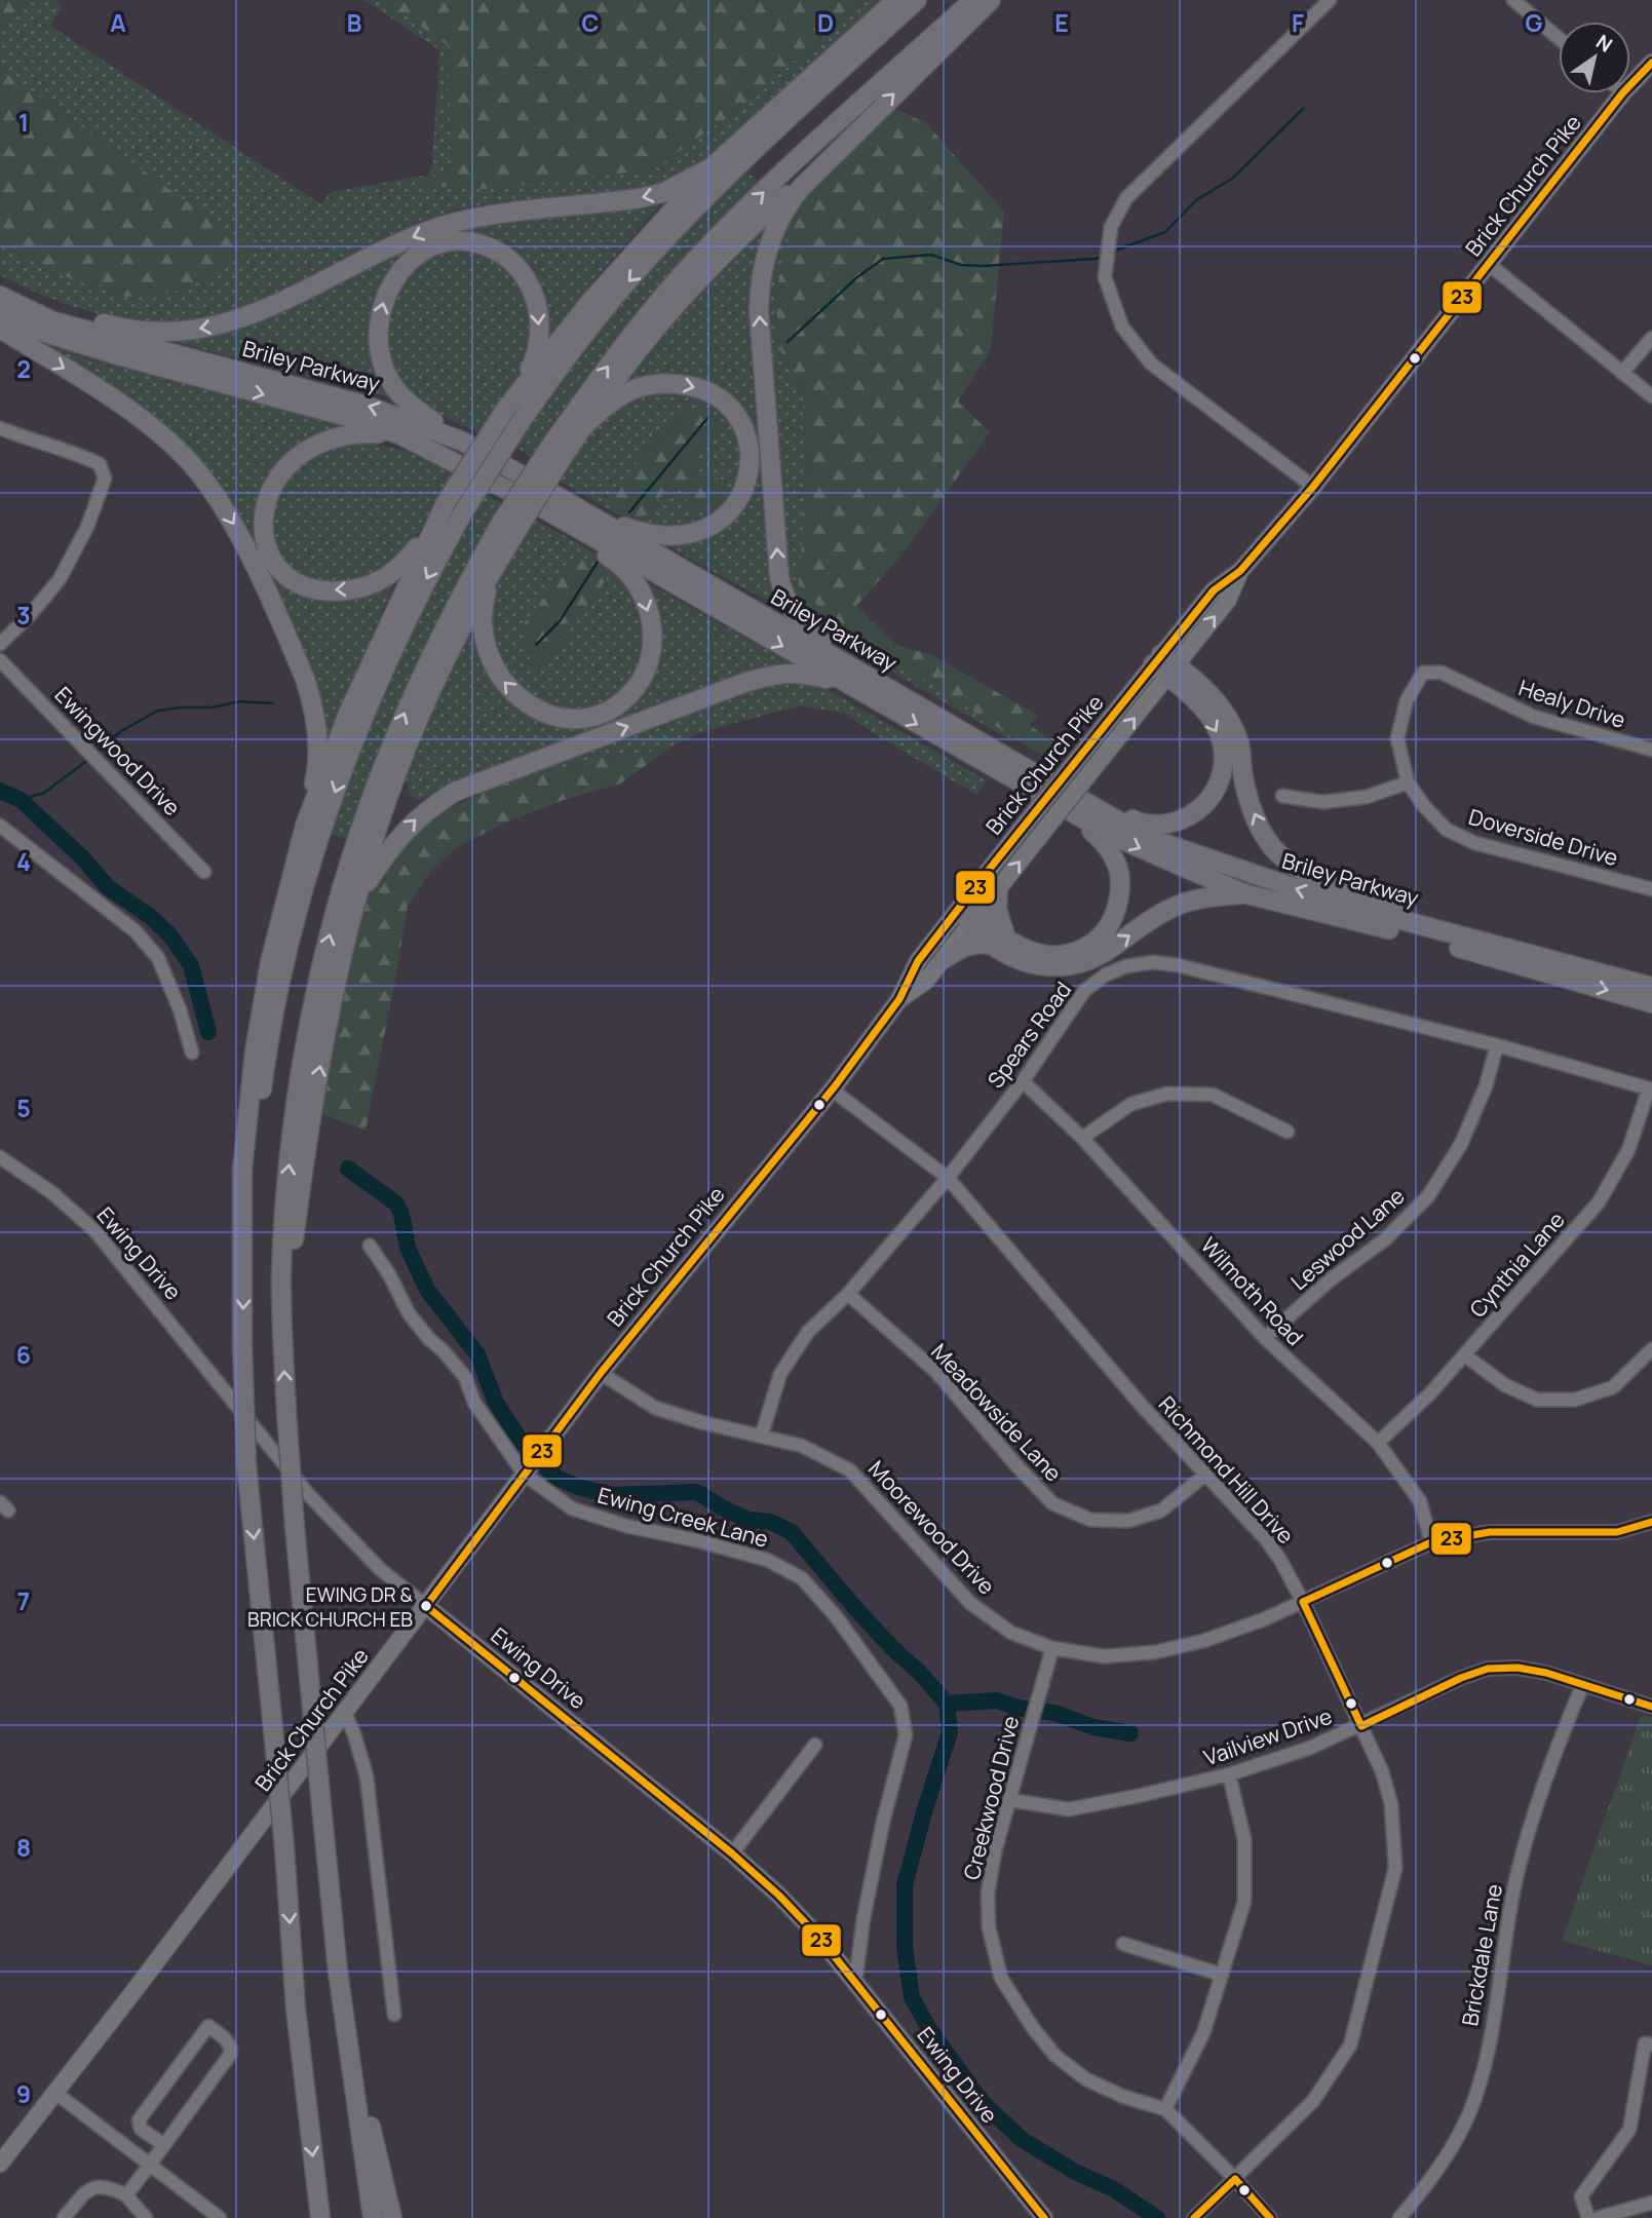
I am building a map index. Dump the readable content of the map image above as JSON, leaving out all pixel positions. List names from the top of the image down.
{
  "streets": {
    "highway": ["Briley Parkway"],
    "main road": ["Brick Church Pike", "Ewing Drive"],
    "street": [
      "Healy Drive",
      "Ewingwood Drive",
      "Doverside Drive",
      "Spears Road",
      "Leswood Lane",
      "Cynthia Lane",
      "Wilmoth Road",
      "Meadowside Lane",
      "Richmond Hill Drive",
      "Ewing Creek Lane",
      "Moorewood Drive",
      "Vailview Drive",
      "Creekwood Drive",
      "Brickdale Lane"
    ]
  },
  "crossings": [
    ["Brick Church Pike", "Ewing Drive"],
    ["Brick Church Pike", "Richmond Hill Drive"],
    ["Brick Church Pike", "Ewing Creek Lane"],
    ["Brick Church Pike", "Moorewood Drive"],
    ["Healy Drive", "Doverside Drive"],
    ["Spears Road", "Leswood Lane"],
    ["Spears Road", "Cynthia Lane"],
    ["Spears Road", "Wilmoth Road"],
    ["Spears Road", "Meadowside Lane"],
    ["Spears Road", "Richmond Hill Drive"],
    ["Spears Road", "Moorewood Drive"],
    ["Leswood Lane", "Wilmoth Road"],
    ["Ewing Drive", "Ewing Creek Lane"],
    ["Cynthia Lane", "Wilmoth Road"],
    ["Wilmoth Road", "Moorewood Drive"],
    ["Meadowside Lane", "Richmond Hill Drive"],
    ["Richmond Hill Drive", "Moorewood Drive"],
    ["Richmond Hill Drive", "Vailview Drive"],
    ["Richmond Hill Drive", "Creekwood Drive"],
    ["Moorewood Drive", "Creekwood Drive"],
    ["Vailview Drive", "Creekwood Drive"],
    ["Vailview Drive", "Brickdale Lane"]
  ],
  "places": ["EWING DR & BRICK CHURCH EB"],
  "lines": ["transit line 23"],
  "north": "top right",
  "grid": {
    "columns": [
      "A",
      "B",
      "C",
      "D",
      "E",
      "F",
      "G"
    ],
    "rows": [
      "1",
      "2",
      "3",
      "4",
      "5",
      "6",
      "7",
      "8",
      "9"
    ]
  }
}
